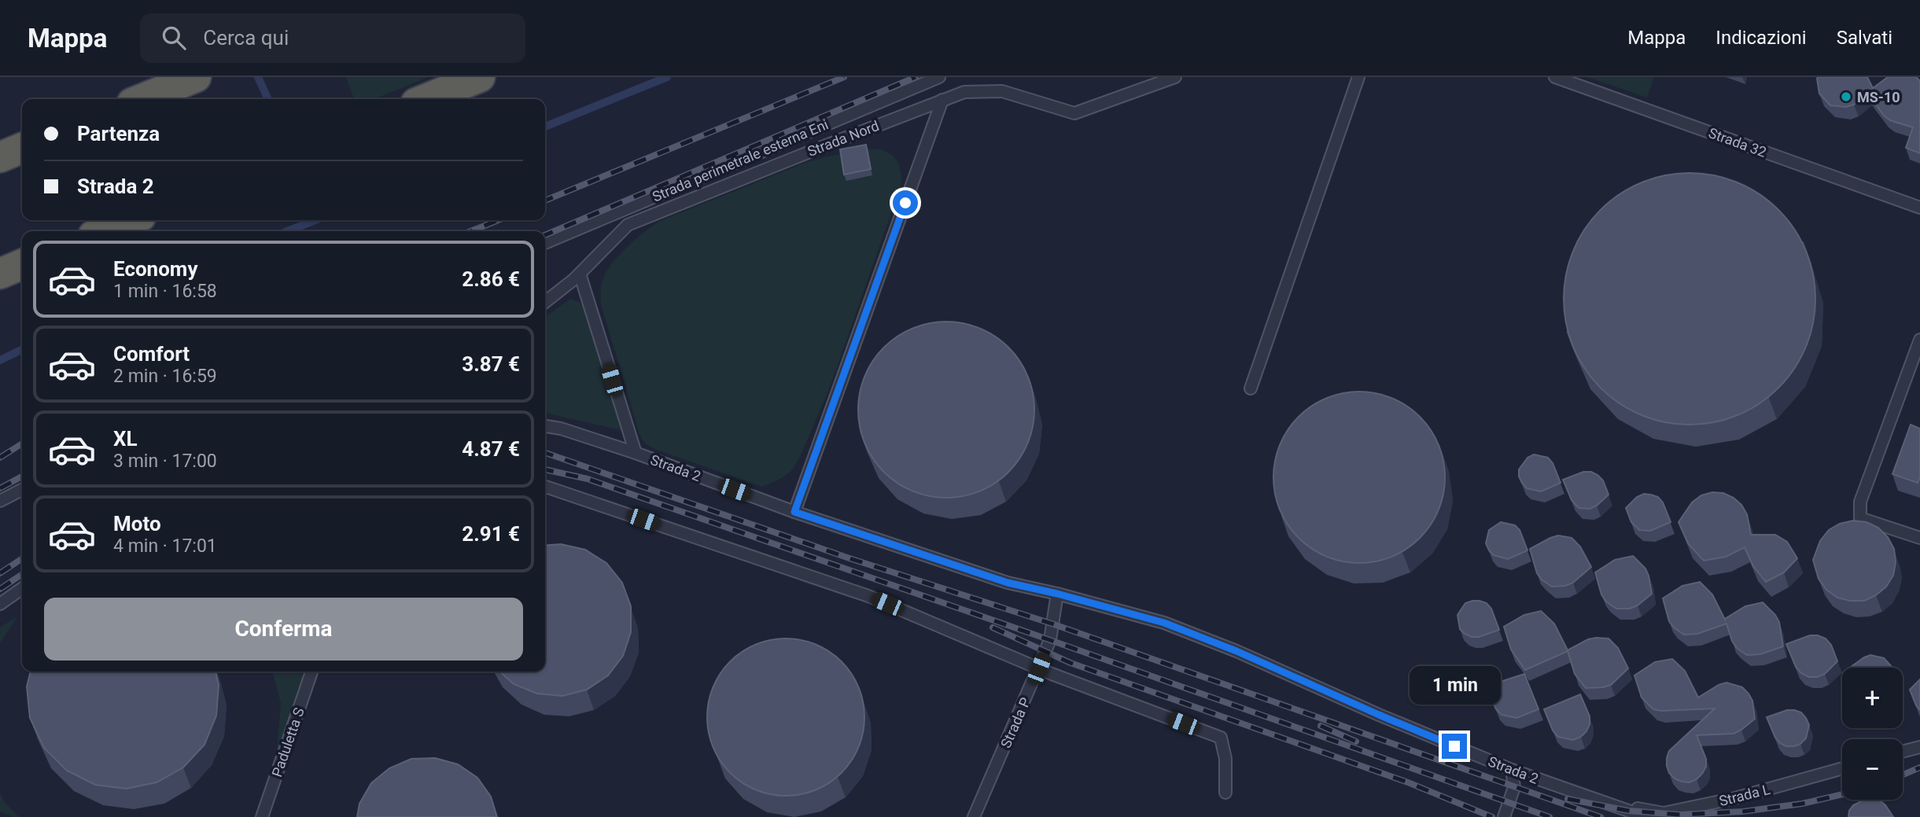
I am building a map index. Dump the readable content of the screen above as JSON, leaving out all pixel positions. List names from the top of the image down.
{
  "streets": {
    "lane": [
      "Strada Nord",
      "Strada 32",
      "Strada perimetrale esterna Eni",
      "Strada 2",
      "Strada P",
      "Paduletta S",
      "Strada L"
    ]
  },
  "crossings": [
    ["Strada 2", "Strada P"],
    ["Strada 2", "Strada L"]
  ],
  "places": ["MS-10"],
  "page": {
    "header": "Mappa",
    "search": "Cerca qui",
    "nav": ["Mappa", "Indicazioni", "Salvati"],
    "banner": ["Partenza", "Strada 2"],
    "list": [
      {
        "name": "Economy",
        "note": "1 min · 16:58",
        "value": "2.86 €"
      },
      {
        "name": "Comfort",
        "note": "2 min · 16:59",
        "value": "3.87 €"
      },
      {
        "name": "XL",
        "note": "3 min · 17:00",
        "value": "4.87 €"
      },
      {
        "name": "Moto",
        "note": "4 min · 17:01",
        "value": "2.91 €"
      }
    ],
    "buttons": "Conferma",
    "bubble": "1 min",
    "map_buttons": ["+", "−"]
  }
}
